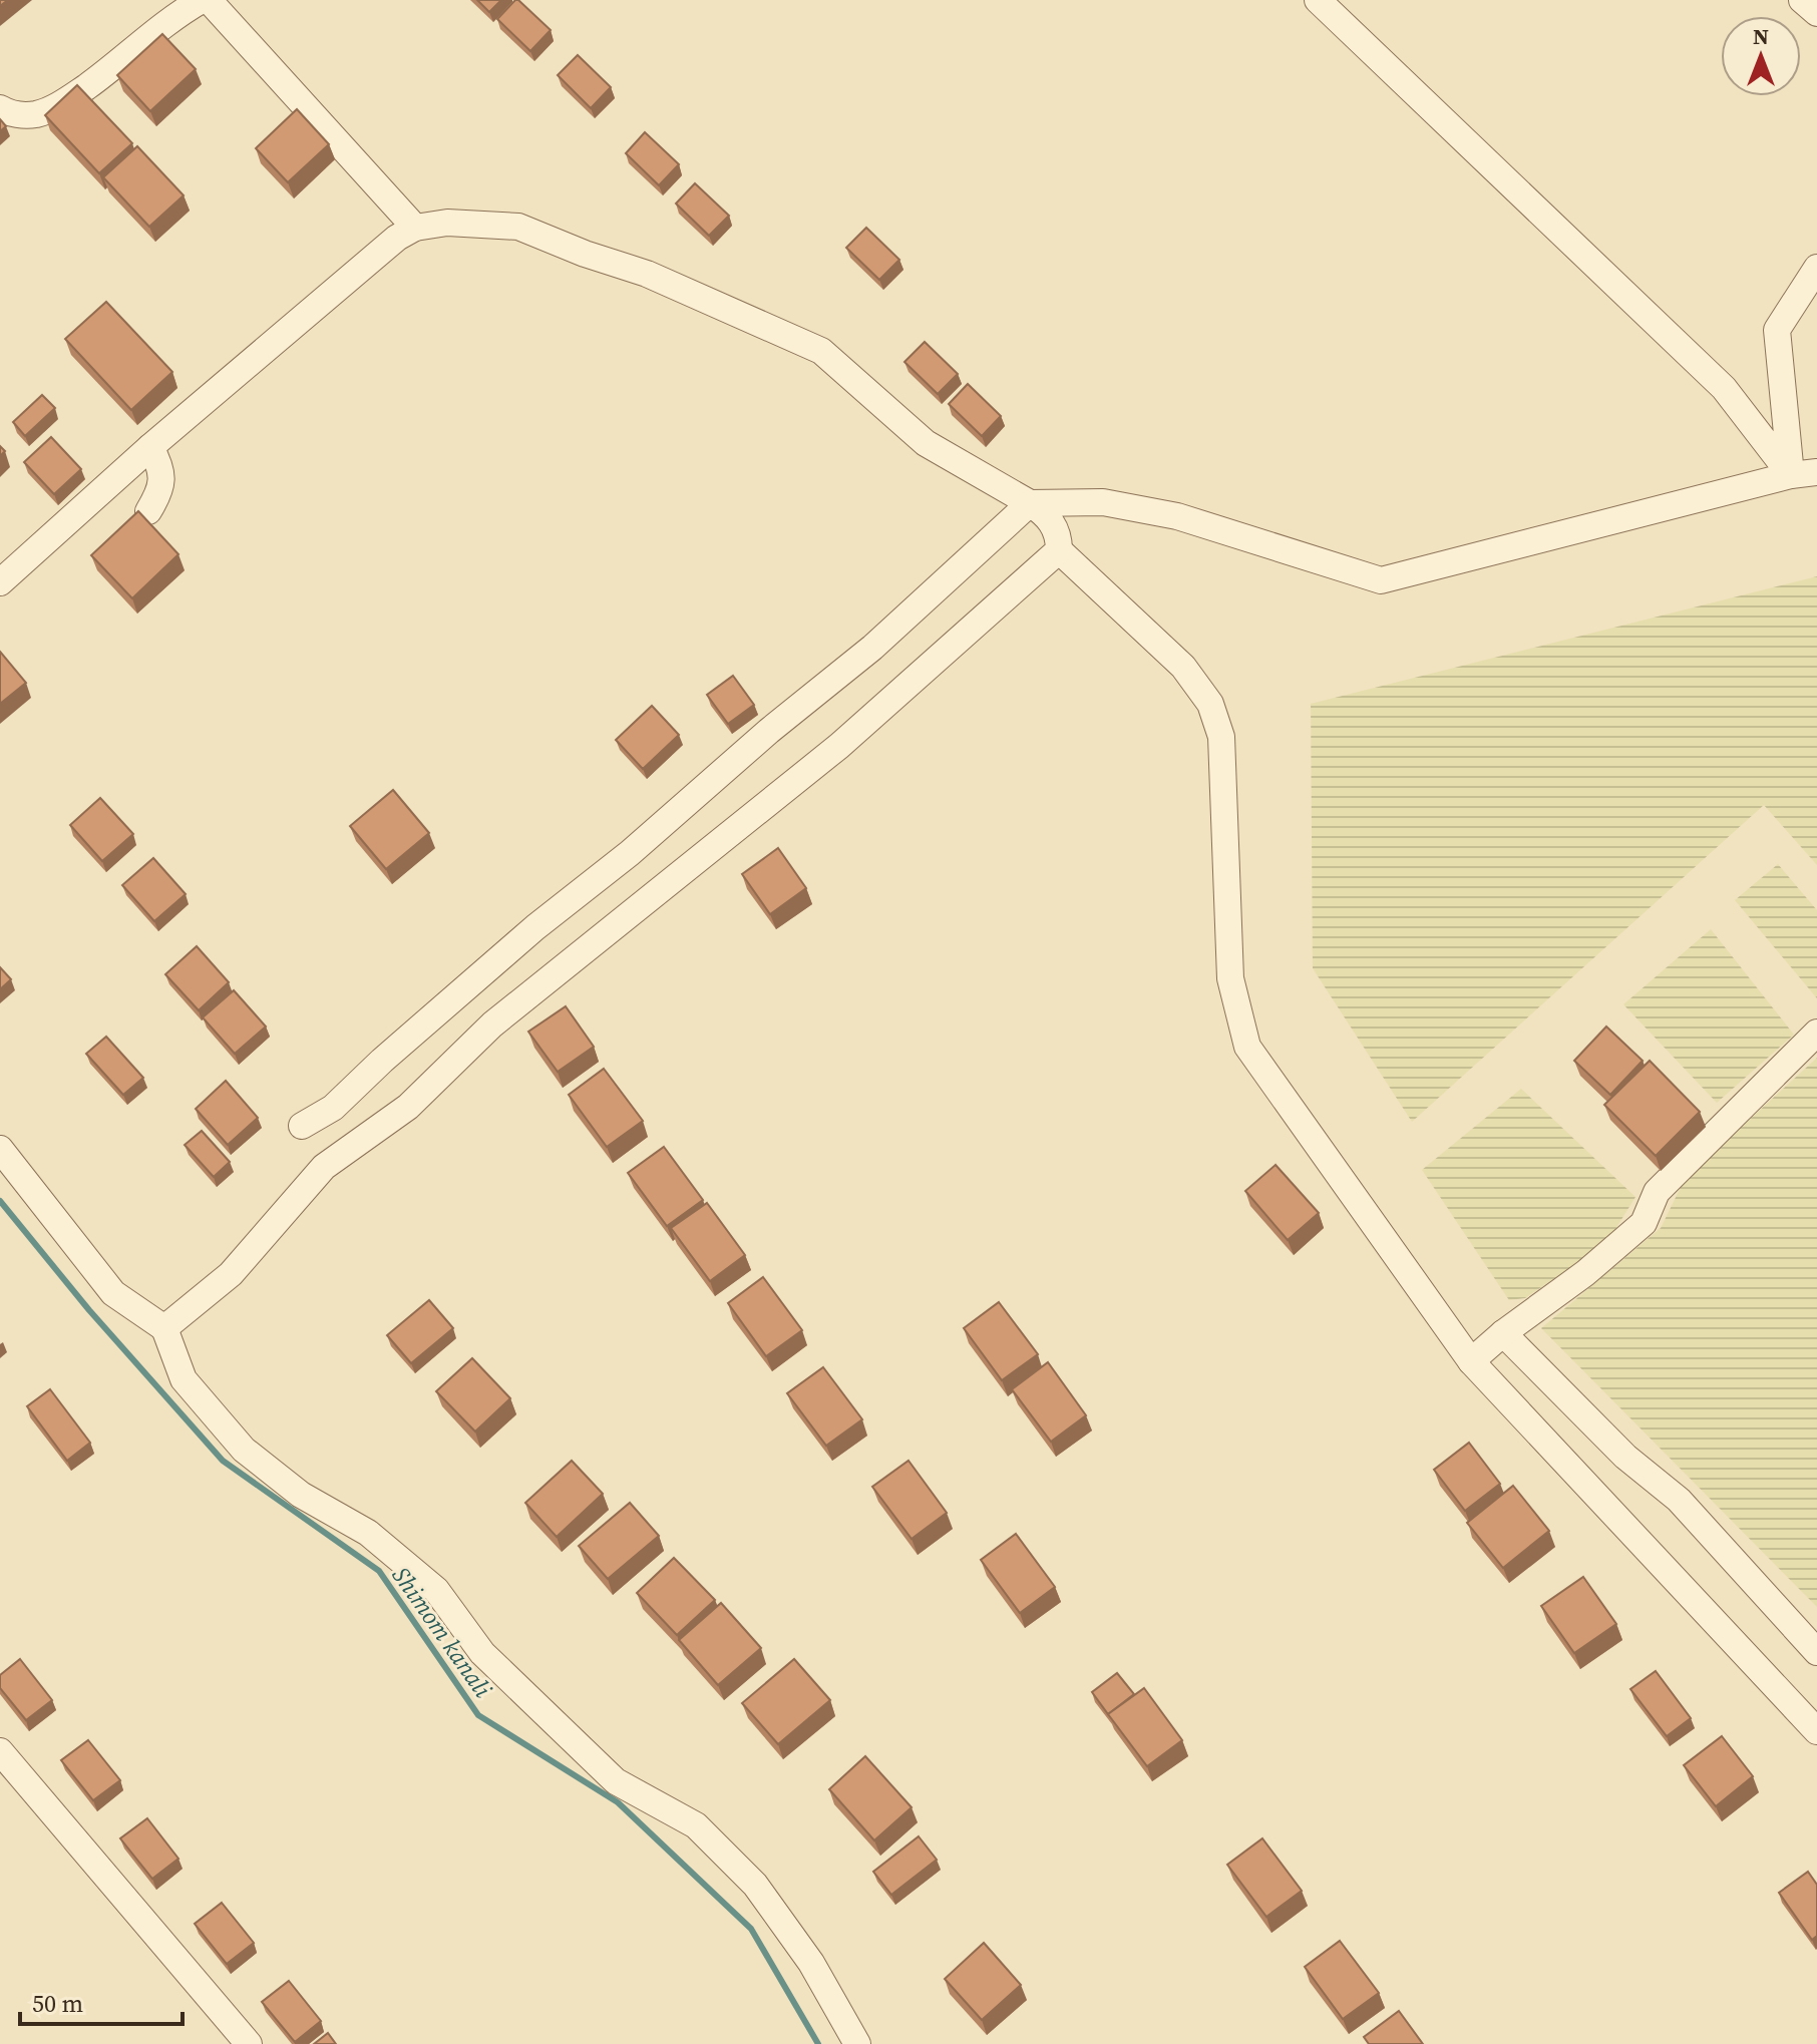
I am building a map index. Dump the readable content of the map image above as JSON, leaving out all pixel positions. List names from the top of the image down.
{
  "water": ["Shimom kanali"],
  "scale_bar": "50 m",
  "north": "top"
}
